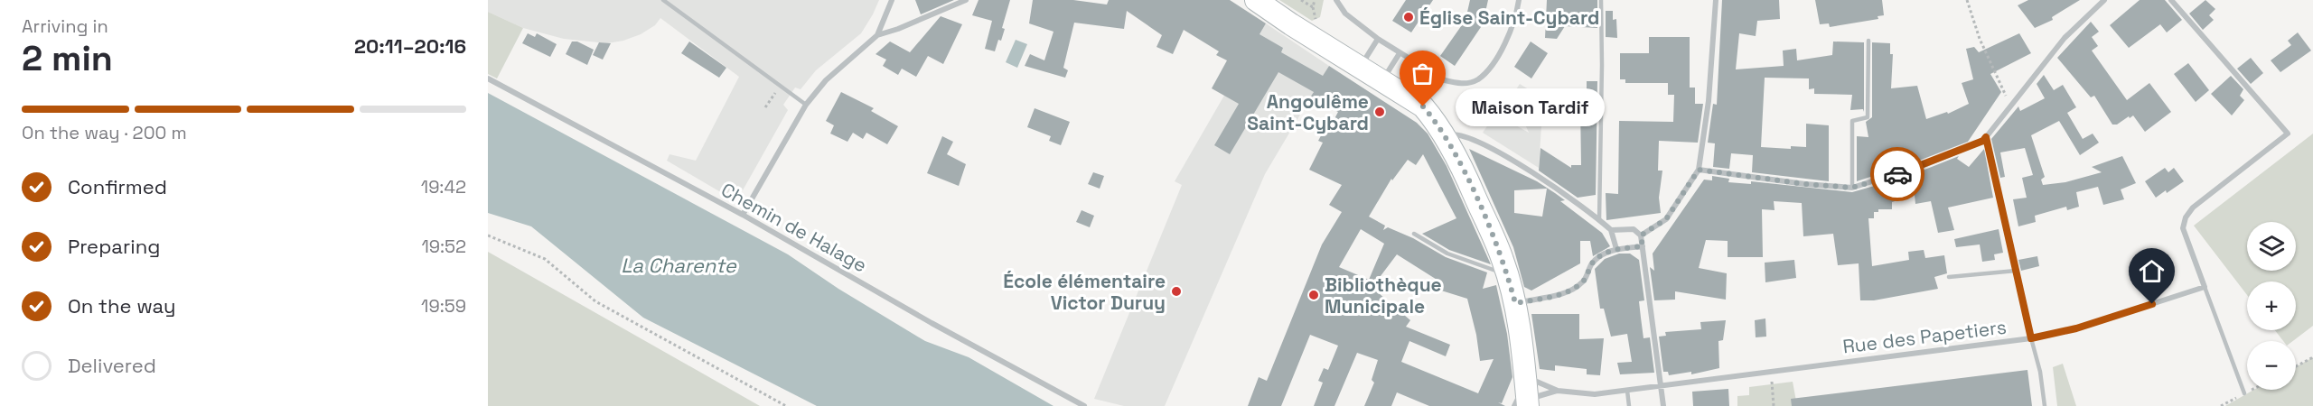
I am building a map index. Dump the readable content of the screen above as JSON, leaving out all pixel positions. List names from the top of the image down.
{
  "streets": {
    "street": ["Chemin de Halage", "Rue des Papetiers"]
  },
  "water": ["La Charente"],
  "places": [
    "Église Saint-Cybard",
    "Maison Tardif",
    "Angoulême Saint-Cybard",
    "École élémentaire Victor Duruy",
    "Bibliothèque Municipale"
  ],
  "page": {
    "heading": ["2 min", "Arriving in", "20:11–20:16"],
    "bubble": "Maison Tardif",
    "bar": "On the way · 200 m",
    "list": [
      ["Confirmed", "19:42"],
      ["Preparing", "19:52"],
      ["On the way", "19:59"],
      "Delivered"
    ],
    "map_buttons": ["+", "−"]
  }
}
